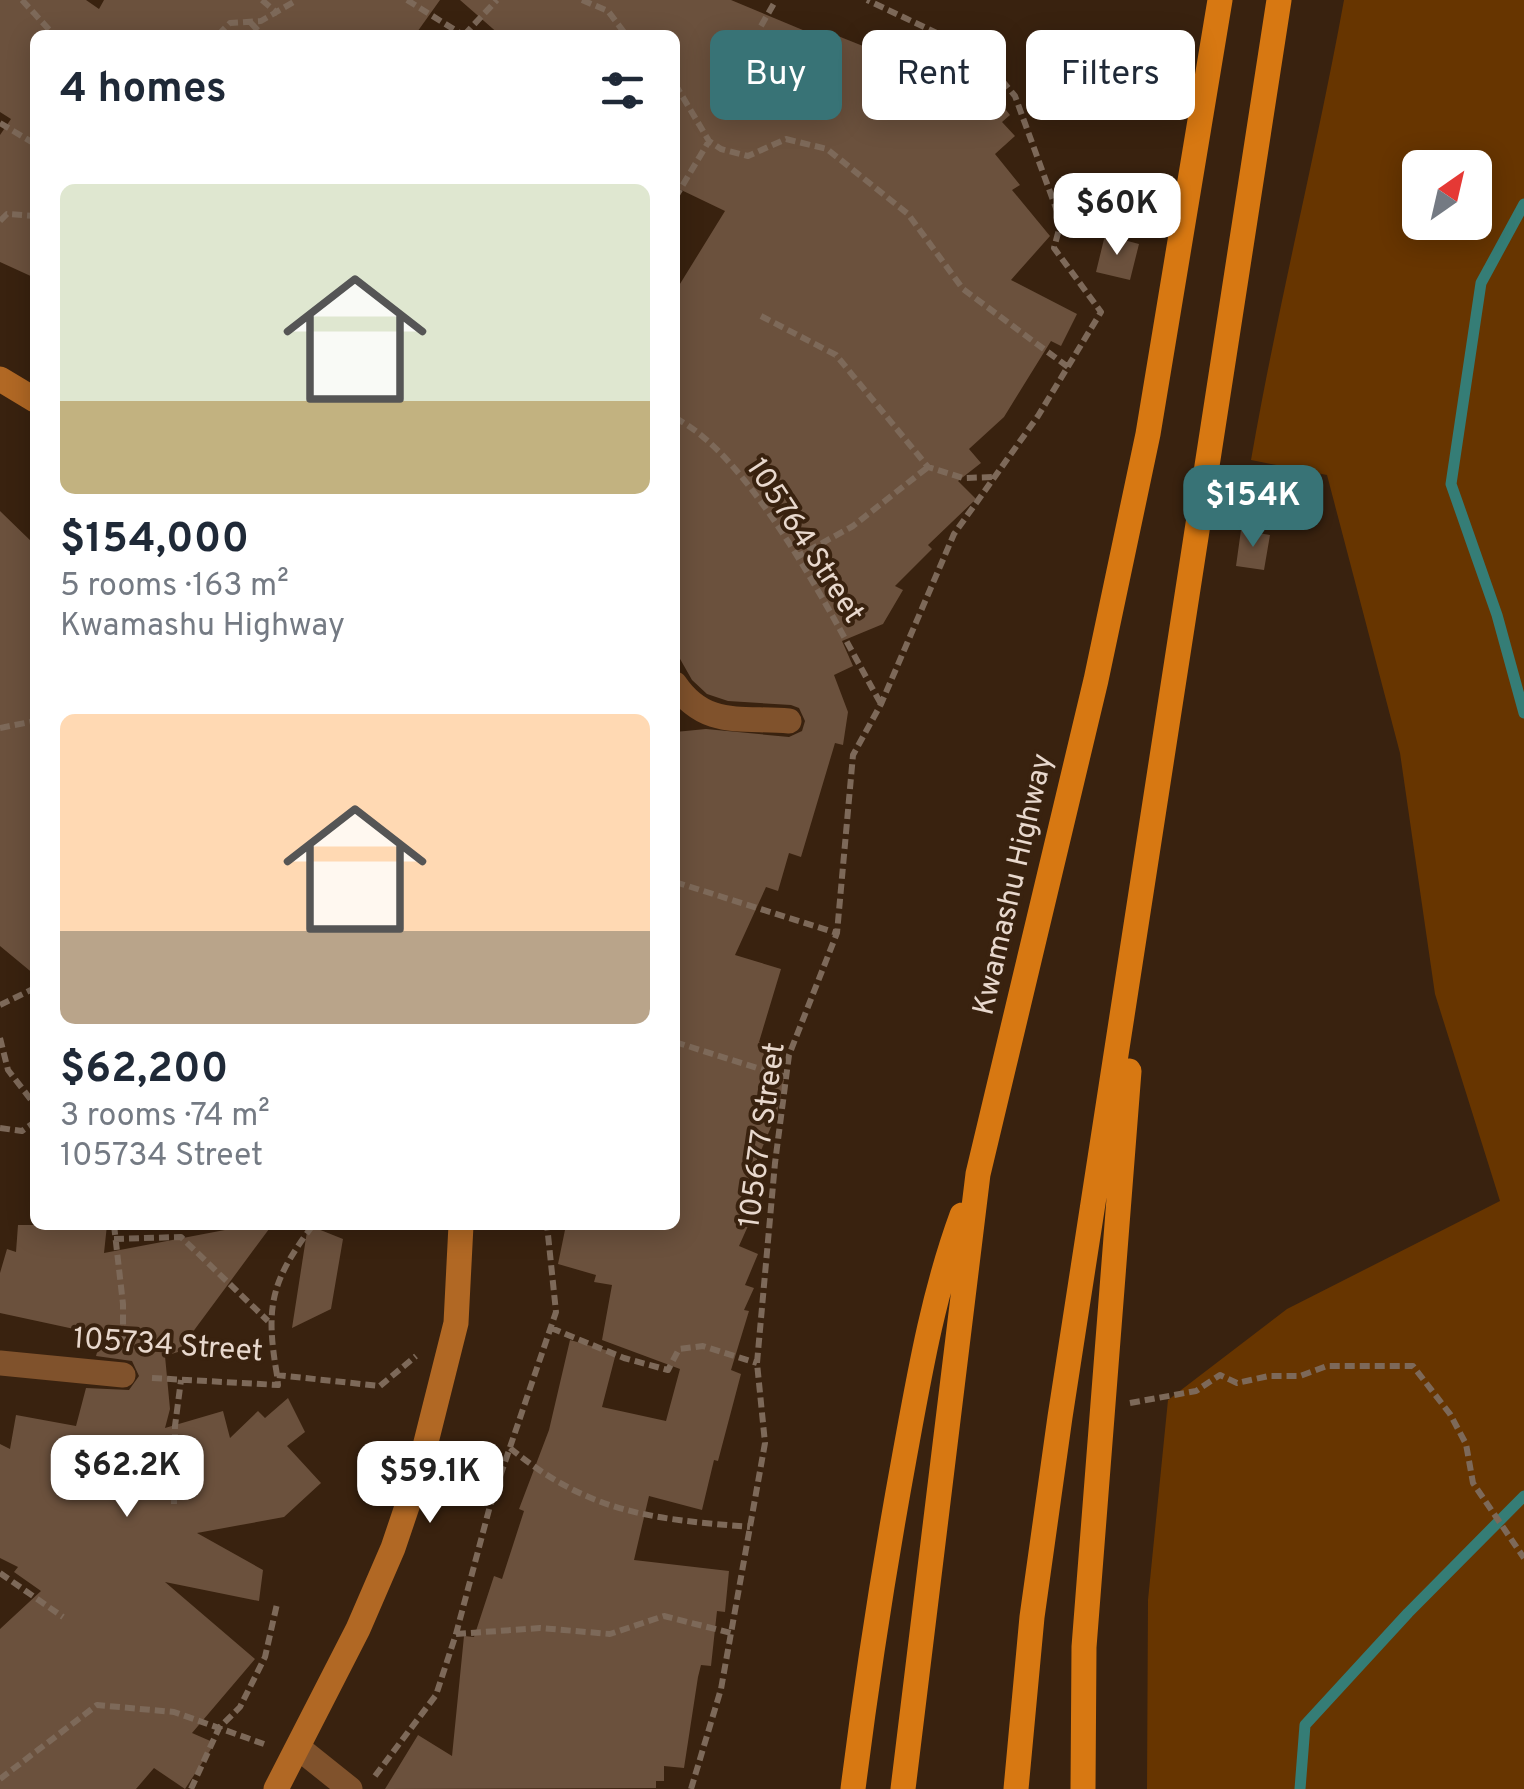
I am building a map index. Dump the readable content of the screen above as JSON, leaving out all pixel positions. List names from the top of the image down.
{
  "streets": {
    "main road": ["Kwamashu Highway"],
    "street": ["105734 Street"],
    "path": ["105764 Street", "105677 Street"]
  },
  "crossings": [
    ["105764 Street", "105677 Street"]
  ],
  "north": "top right",
  "page": {
    "chip": ["Buy", "Rent", "Filters"],
    "heading": "4 homes",
    "list": [
      {
        "name": "$154,000",
        "note": "5 rooms · 163 m² · Kwamashu Highway"
      },
      {
        "name": "$62,200",
        "note": "3 rooms · 74 m² · 105734 Street"
      }
    ],
    "price": [
      "$60K",
      "$154K",
      "$62.2K",
      "$59.1K"
    ]
  }
}
